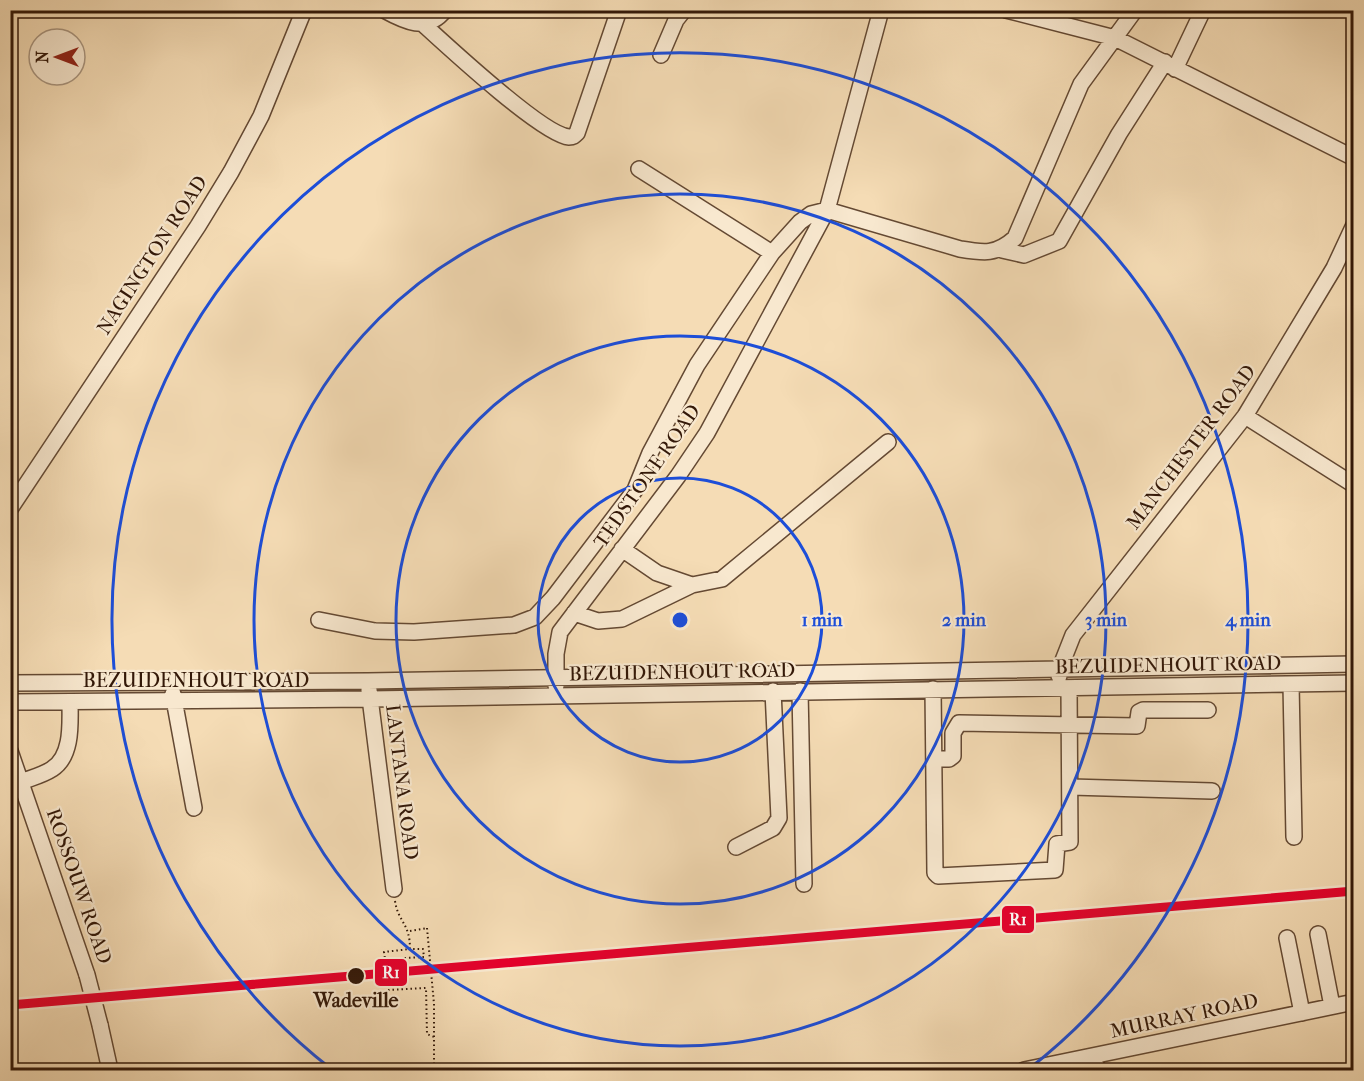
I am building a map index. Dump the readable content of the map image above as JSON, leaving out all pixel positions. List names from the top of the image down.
{
  "streets": {
    "street": [
      "NAGINGTON ROAD",
      "MANCHESTER ROAD",
      "TEDSTONE ROAD",
      "BEZUIDENHOUT ROAD",
      "LANTANA ROAD",
      "ROSSOUW ROAD",
      "MURRAY ROAD"
    ]
  },
  "crossings": [
    ["MANCHESTER ROAD", "BEZUIDENHOUT ROAD"],
    ["TEDSTONE ROAD", "BEZUIDENHOUT ROAD"],
    ["BEZUIDENHOUT ROAD", "LANTANA ROAD"]
  ],
  "places": ["Wadeville"],
  "lines": ["transit line R1"],
  "north": "left",
  "rings": [
    "1 min",
    "2 min",
    "3 min",
    "4 min"
  ]
}
